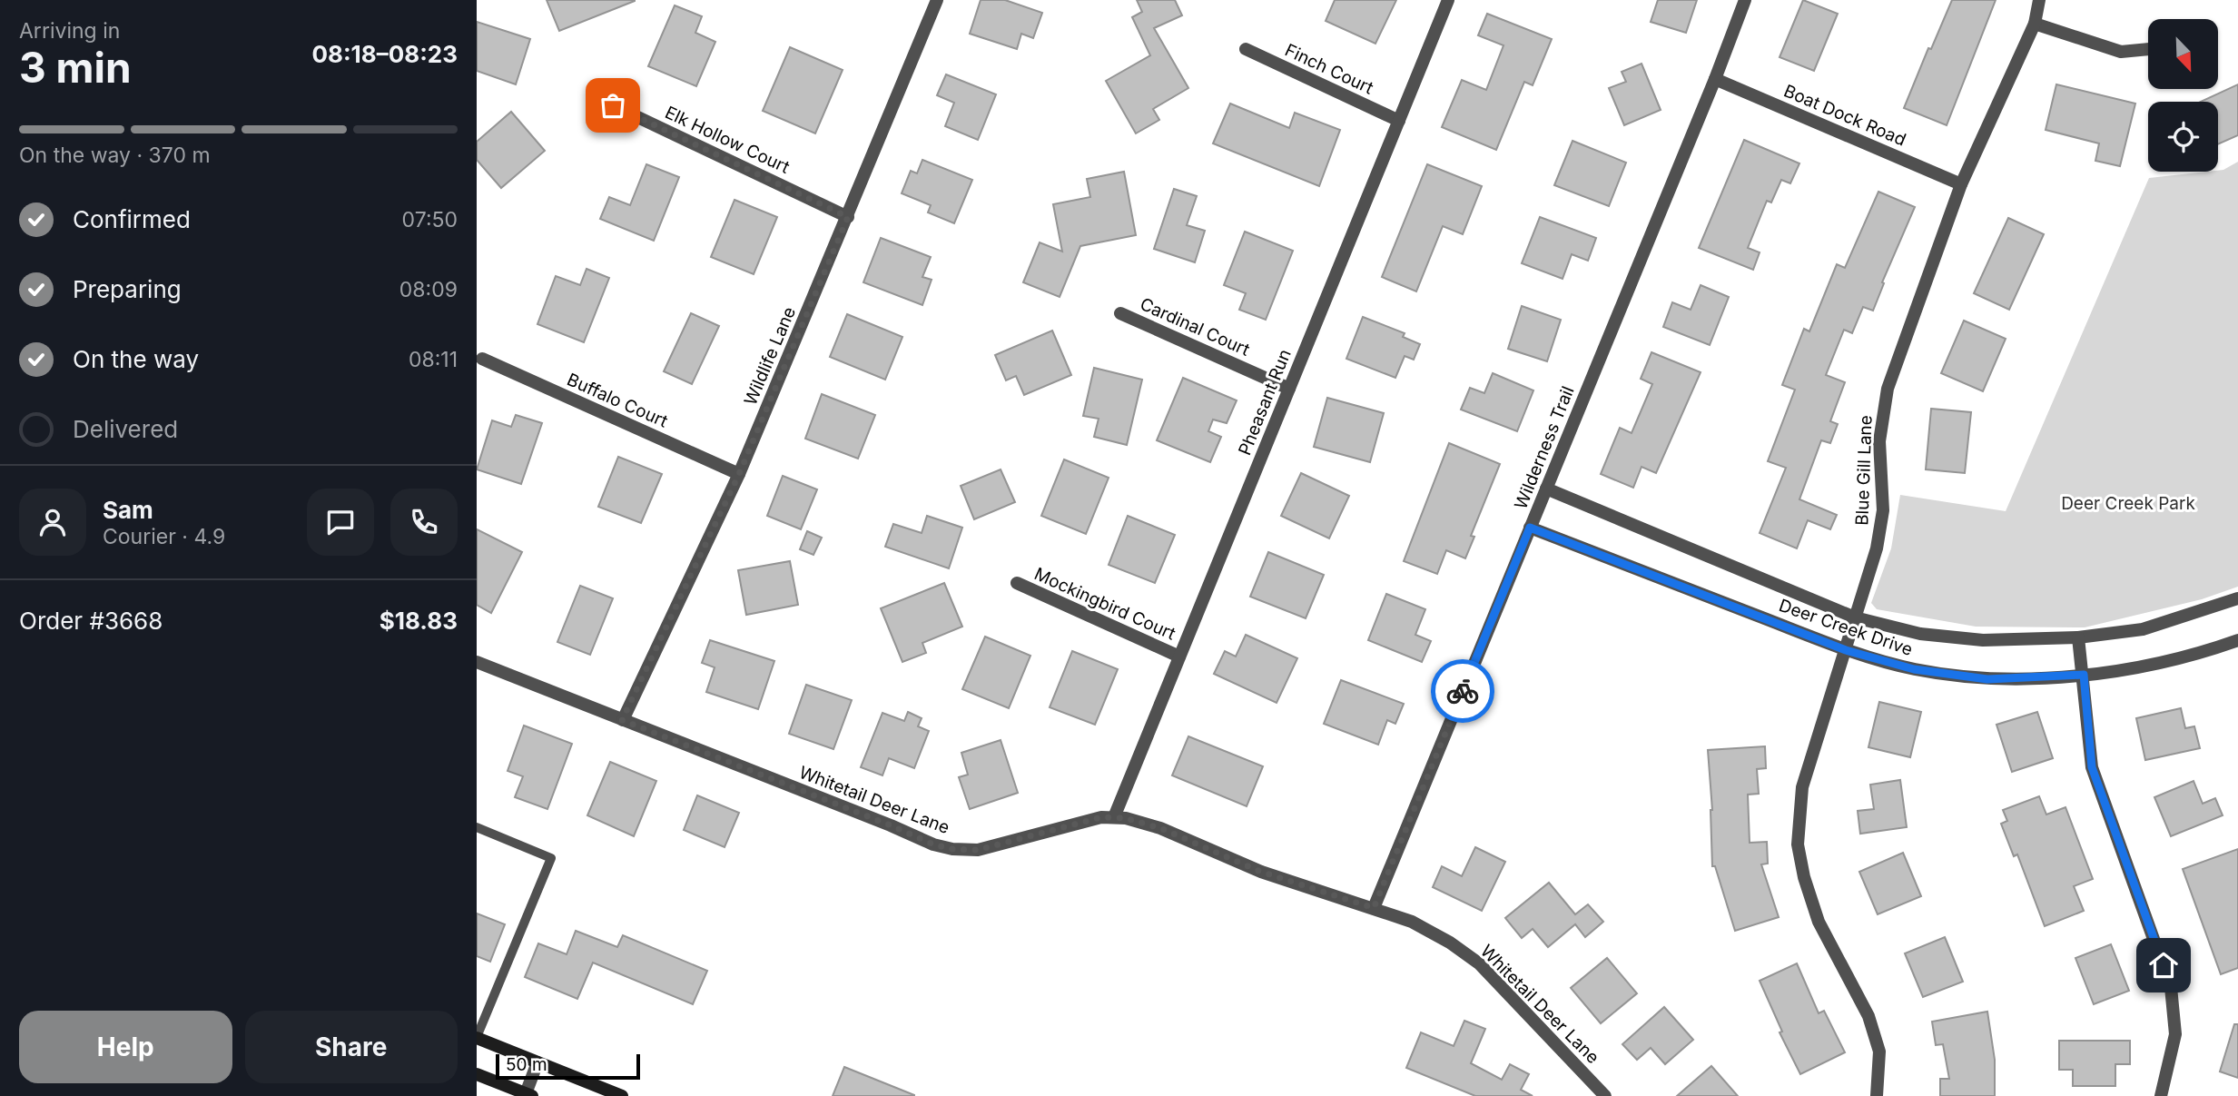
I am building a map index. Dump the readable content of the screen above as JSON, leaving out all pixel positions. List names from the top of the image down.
{
  "streets": {
    "street": [
      "Finch Court",
      "Boat Dock Road",
      "Elk Hollow Court",
      "Cardinal Court",
      "Wildlife Lane",
      "Buffalo Court",
      "Pheasant Run",
      "Wilderness Trail",
      "Blue Gill Lane",
      "Mockingbird Court",
      "Deer Creek Drive",
      "Whitetail Deer Lane"
    ]
  },
  "crossings": [
    ["Finch Court", "Pheasant Run"],
    ["Boat Dock Road", "Wilderness Trail"],
    ["Boat Dock Road", "Blue Gill Lane"],
    ["Elk Hollow Court", "Wildlife Lane"],
    ["Cardinal Court", "Pheasant Run"],
    ["Wildlife Lane", "Buffalo Court"],
    ["Wildlife Lane", "Whitetail Deer Lane"],
    ["Pheasant Run", "Mockingbird Court"],
    ["Pheasant Run", "Whitetail Deer Lane"],
    ["Wilderness Trail", "Deer Creek Drive"],
    ["Wilderness Trail", "Whitetail Deer Lane"],
    ["Blue Gill Lane", "Deer Creek Drive"]
  ],
  "parks": ["Deer Creek Park"],
  "scale_bar": "50 m",
  "north": "bottom right",
  "page": {
    "heading": ["3 min", "Arriving in", "08:18–08:23"],
    "panel": [
      "Sam",
      "Courier · 4.9",
      "Order #3668",
      "$18.83"
    ],
    "bar": "On the way · 370 m",
    "list": [
      ["Confirmed", "07:50"],
      ["Preparing", "08:09"],
      ["On the way", "08:11"],
      "Delivered"
    ],
    "buttons": ["Help", "Share"],
    "scale": "50 m"
  }
}
